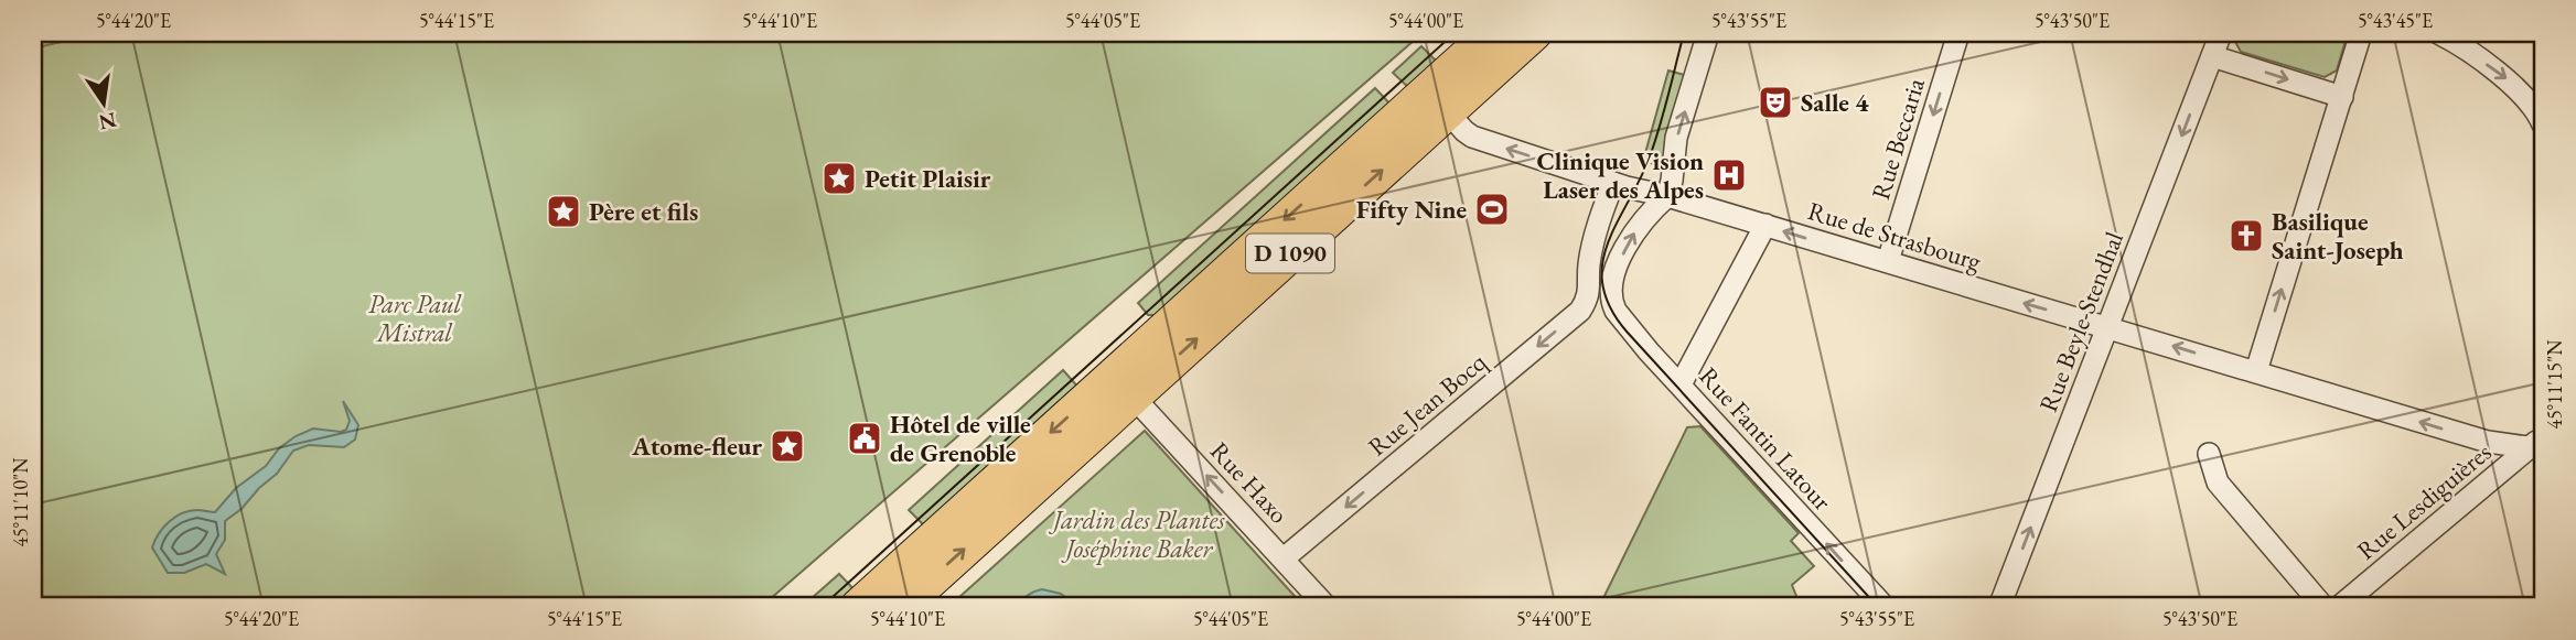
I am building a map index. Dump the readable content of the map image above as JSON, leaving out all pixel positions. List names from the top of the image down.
{
  "streets": {
    "main road": ["D 1090"],
    "street": [
      "Rue Beccaria",
      "Rue de Strasbourg",
      "Rue Beyle-Stendhal",
      "Rue Jean Bocq",
      "Rue Fantin Latour",
      "Rue Haxo",
      "Rue Lesdiguières"
    ]
  },
  "crossings": [
    ["Rue Beccaria", "Rue de Strasbourg"],
    ["Rue de Strasbourg", "D 1090"],
    ["Rue de Strasbourg", "Rue Beyle-Stendhal"],
    ["Rue de Strasbourg", "Rue Jean Bocq"],
    ["Rue de Strasbourg", "Rue Fantin Latour"],
    ["D 1090", "Rue Haxo"],
    ["Rue Jean Bocq", "Rue Haxo"]
  ],
  "one_way": [
    "Rue Beccaria",
    "Rue de Strasbourg",
    "Rue Fantin Latour",
    "Rue Haxo"
  ],
  "parks": ["Parc Paul Mistral", "Jardin des Plantes Joséphine Baker"],
  "places": {
    "theatre": ["Salle 4"],
    "hospital": ["Clinique Vision Laser des Alpes"],
    "place": ["Petit Plaisir", "Père et fils", "Atome-fleur"],
    "sports": ["Fifty Nine"],
    "church": ["Basilique Saint-Joseph"],
    "public building": ["Hôtel de ville de Grenoble"]
  },
  "north": "bottom",
  "coordinates": [
    "5°44'20\"E",
    "5°44'15\"E",
    "5°44'10\"E",
    "5°44'05\"E",
    "5°44'00\"E",
    "5°43'55\"E",
    "5°43'50\"E",
    "5°43'45\"E",
    "45°11'15\"N",
    "45°11'10\"N"
  ]
}
